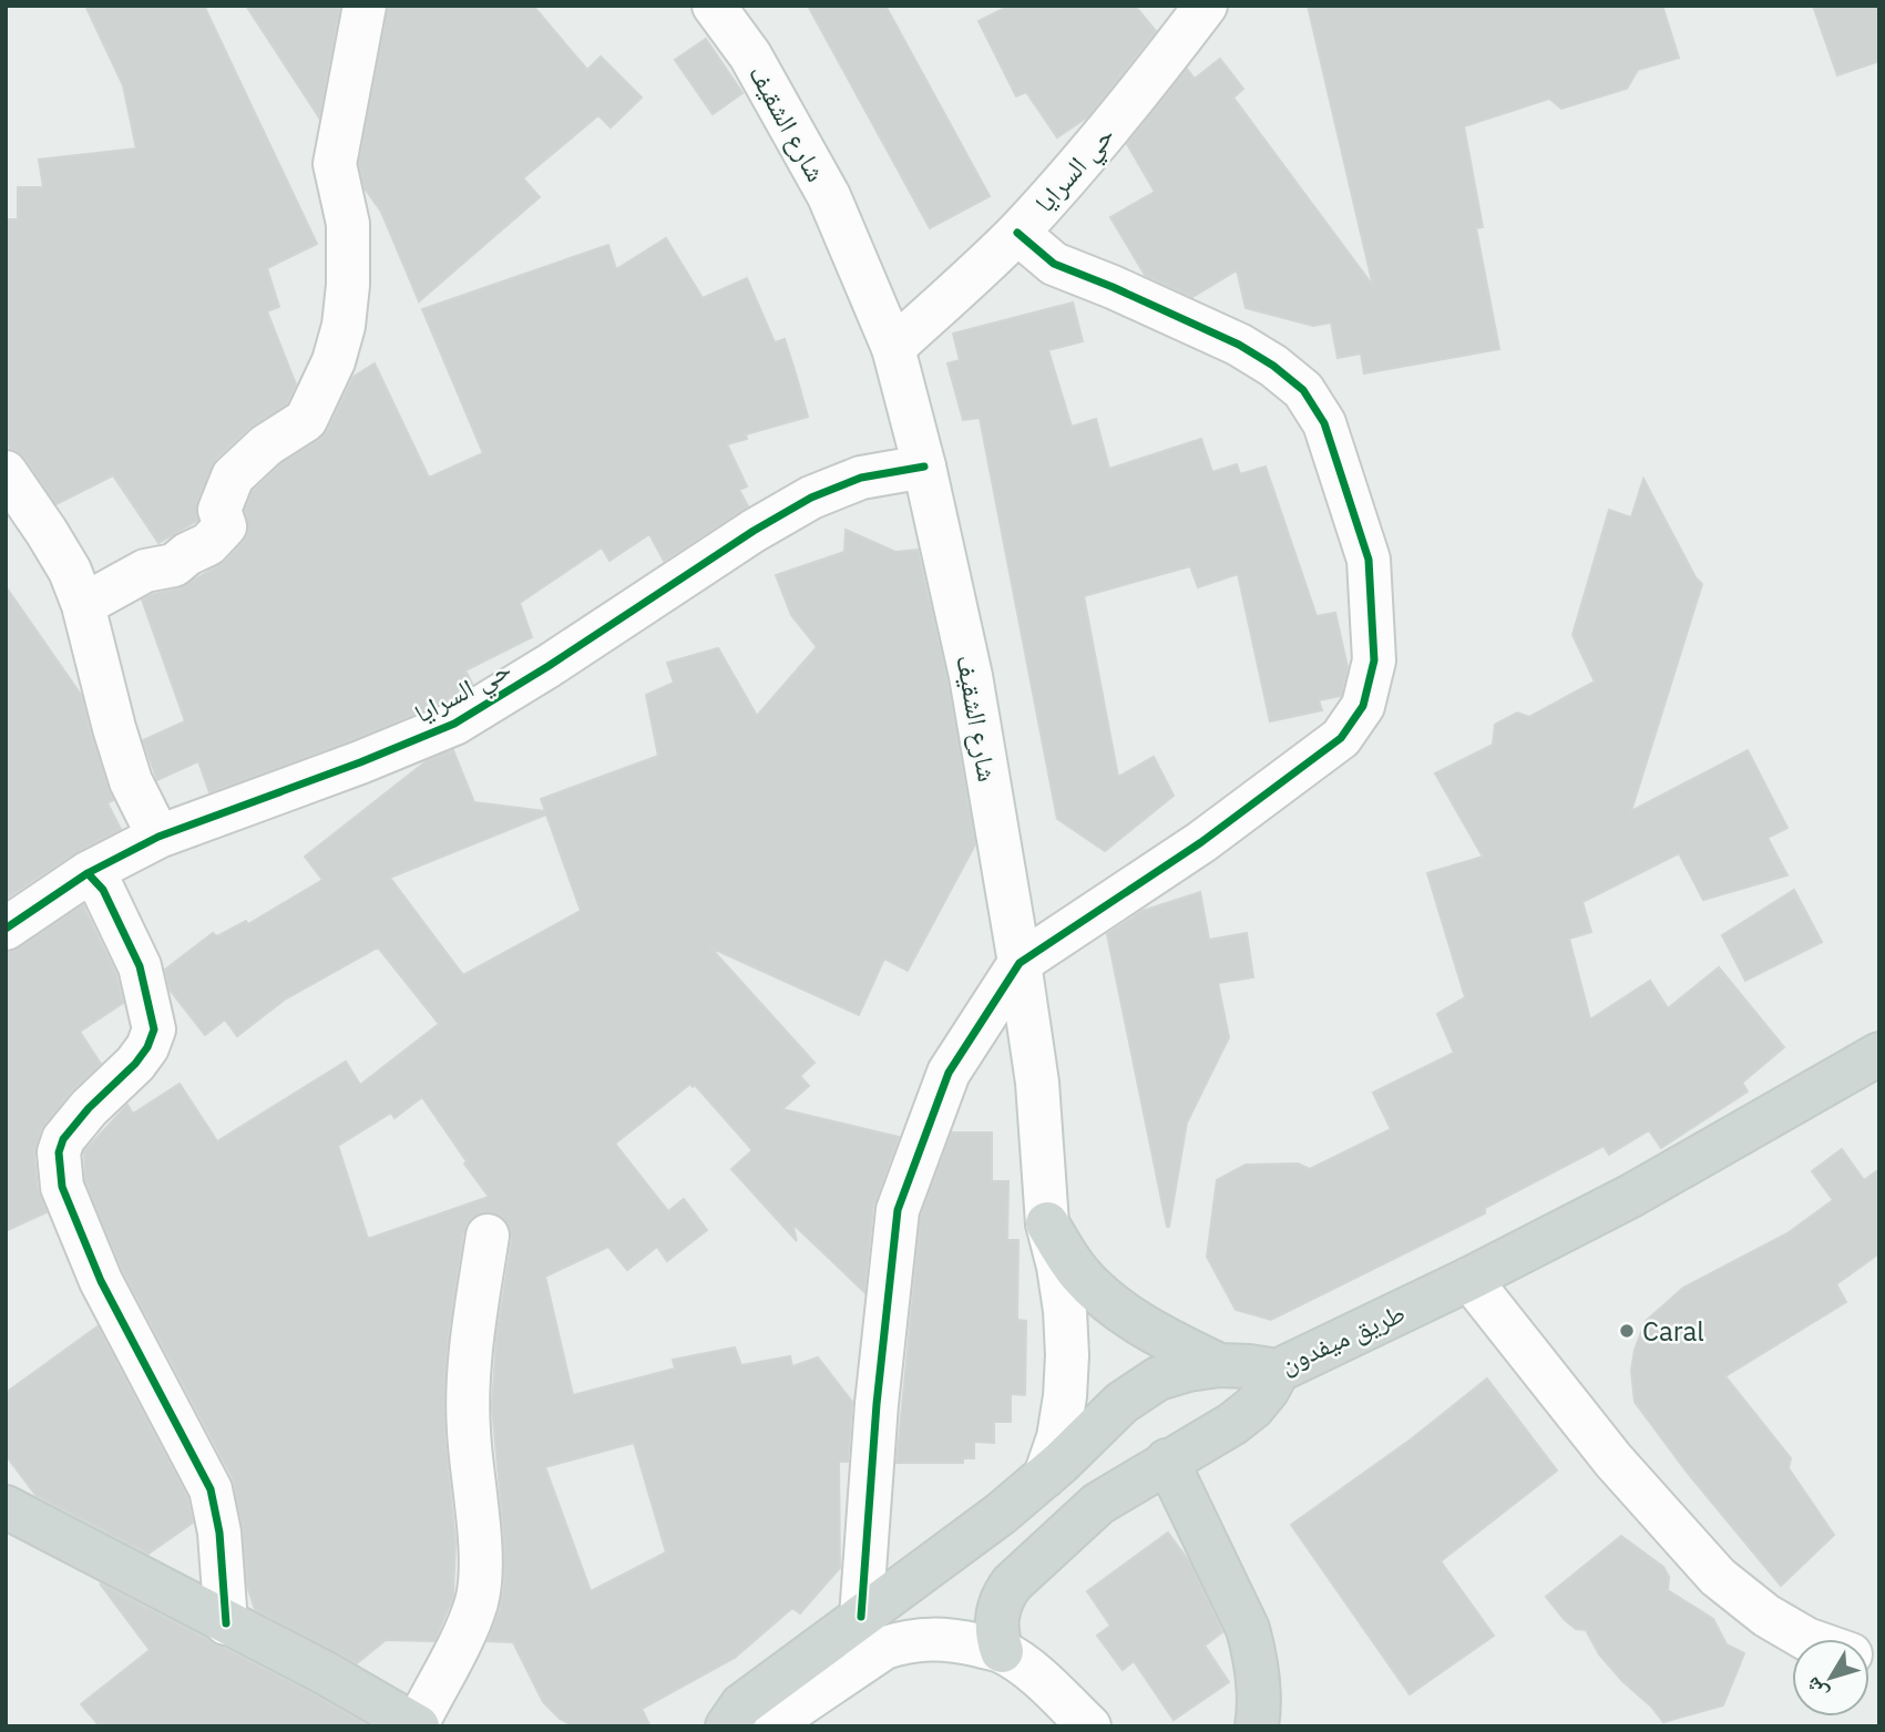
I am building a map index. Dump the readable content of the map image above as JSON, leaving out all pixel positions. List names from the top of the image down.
{
  "streets": {
    "main road": ["طريق ميفدون"],
    "street": ["شارع الشقيف", "حي السرايا"]
  },
  "crossings": [
    ["شارع الشقيف", "حي السرايا"],
    ["شارع الشقيف", "طريق ميفدون"]
  ],
  "places": ["Caral"],
  "north": "bottom left"
}
